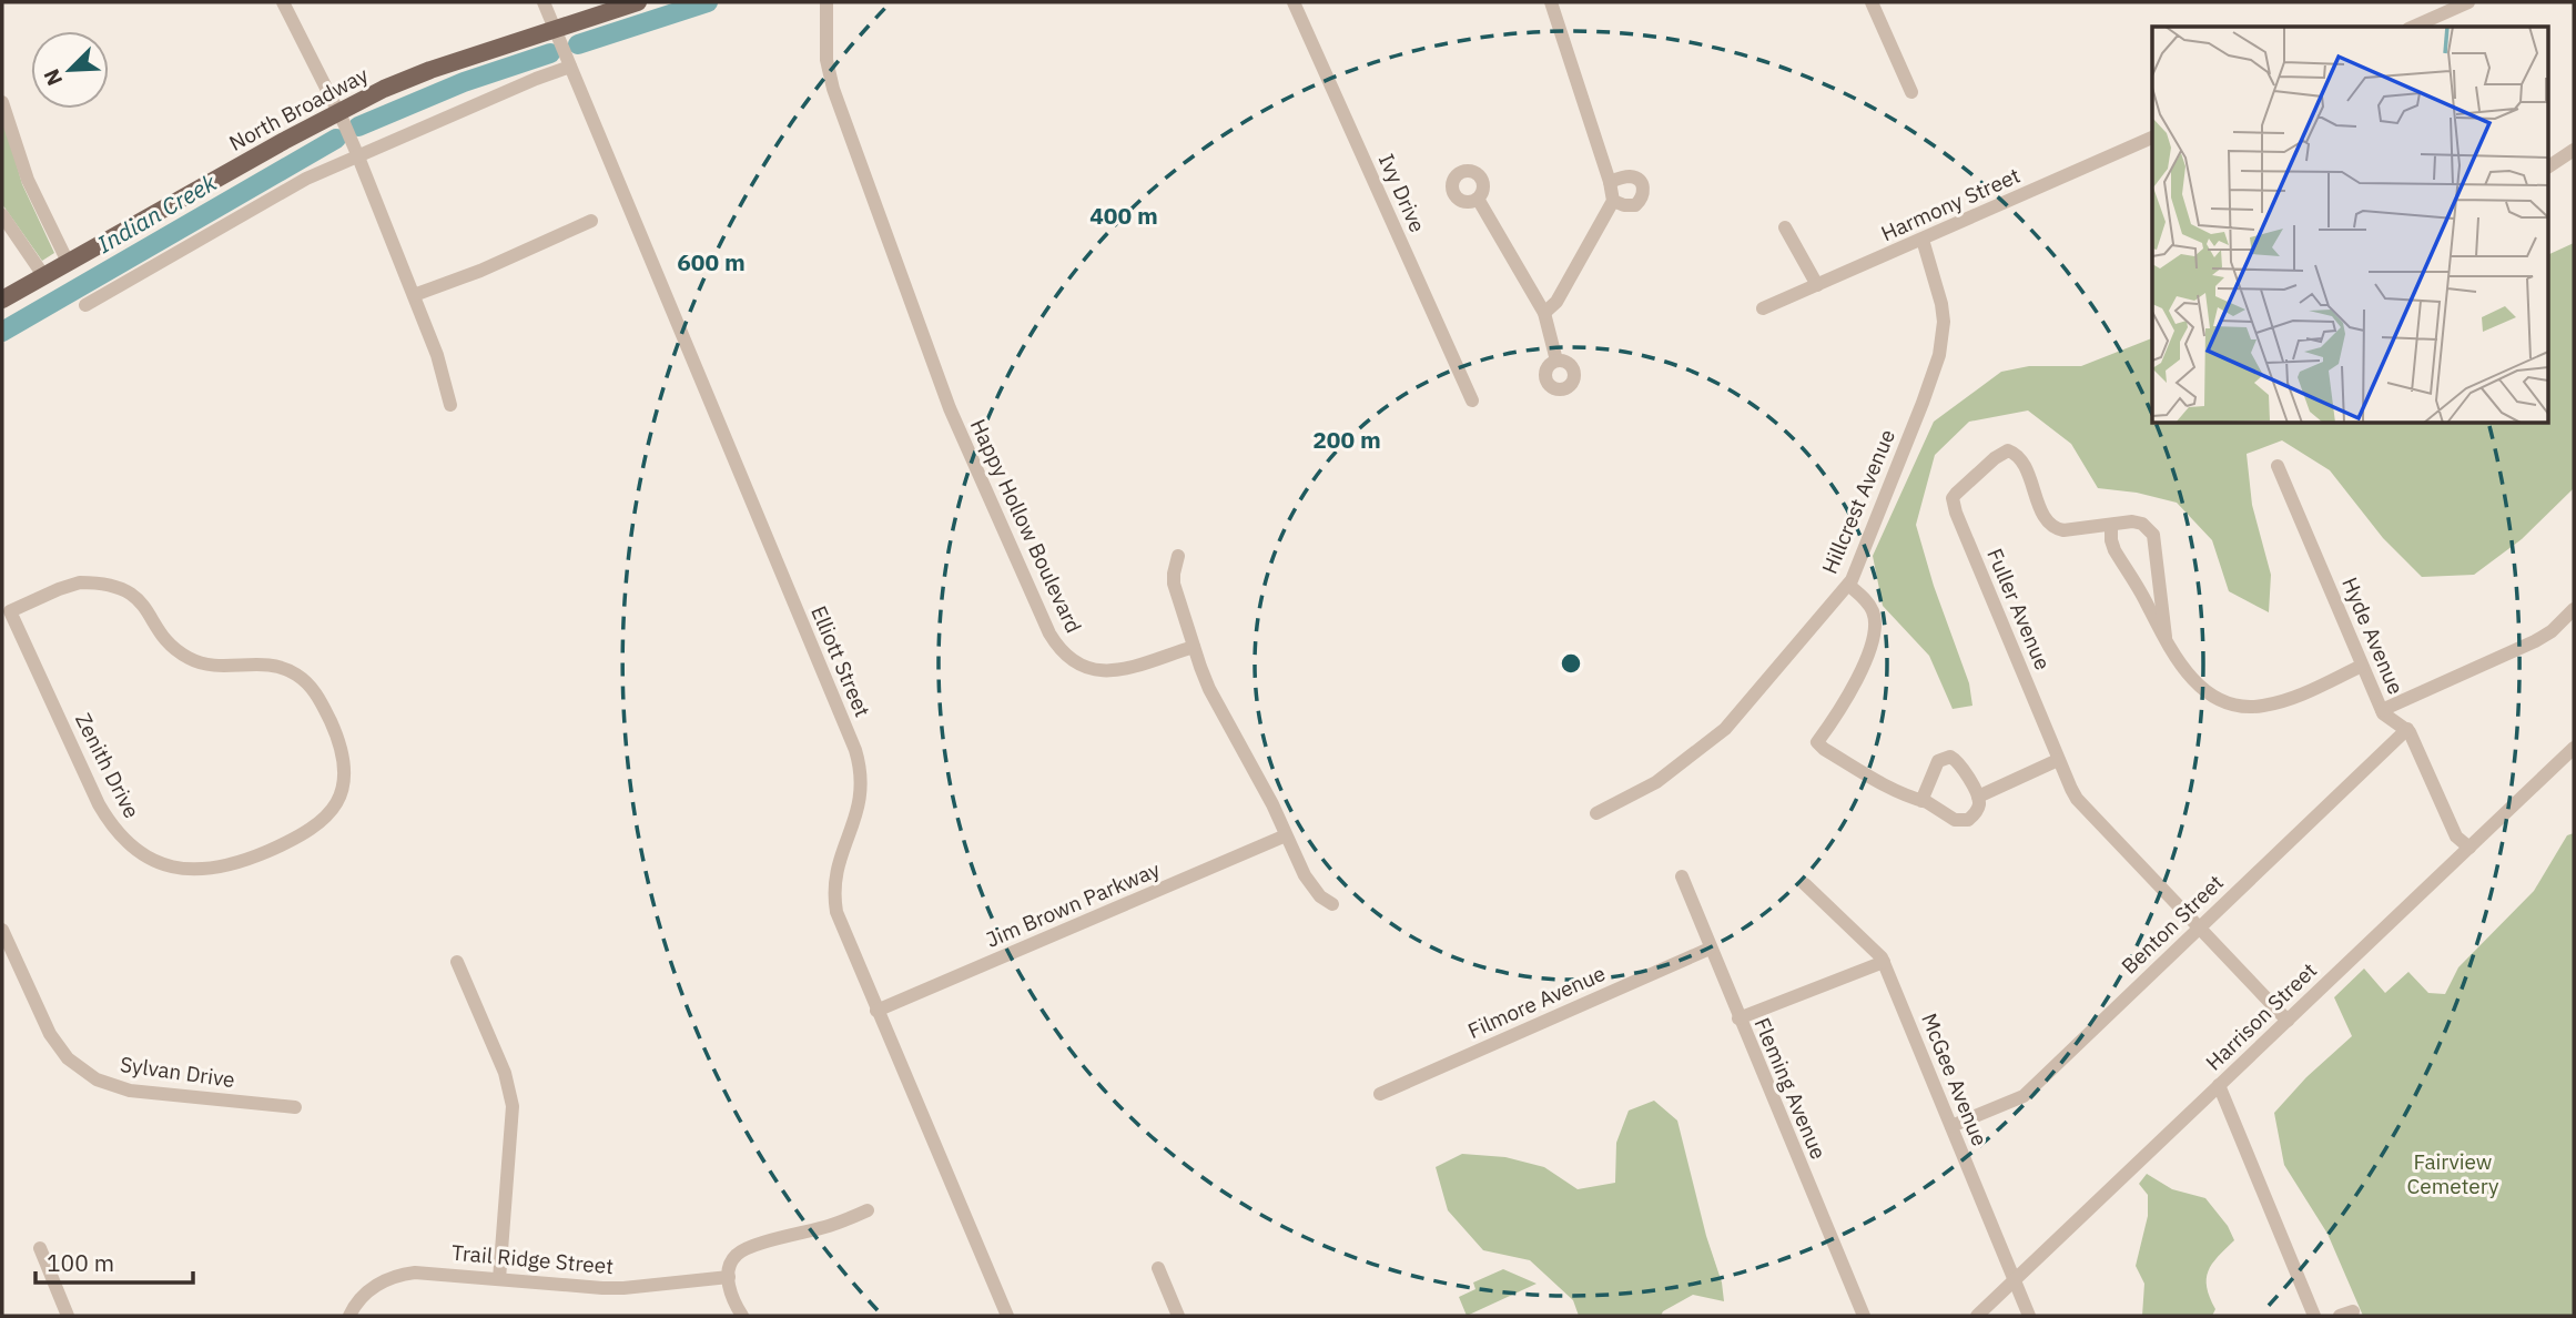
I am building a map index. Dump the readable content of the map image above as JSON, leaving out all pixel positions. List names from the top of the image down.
{
  "streets": {
    "main road": ["North Broadway"],
    "street": [
      "Ivy Drive",
      "Harmony Street",
      "Hillcrest Avenue",
      "Happy Hollow Boulevard",
      "Fuller Avenue",
      "Hyde Avenue",
      "Elliott Street",
      "Zenith Drive",
      "Jim Brown Parkway",
      "Benton Street",
      "Filmore Avenue",
      "Harrison Street",
      "Sylvan Drive",
      "McGee Avenue",
      "Fleming Avenue",
      "Trail Ridge Street"
    ]
  },
  "crossings": [
    ["North Broadway", "Elliott Street"],
    ["Harmony Street", "Hillcrest Avenue"],
    ["Fuller Avenue", "Benton Street"],
    ["Fuller Avenue", "Harrison Street"],
    ["Hyde Avenue", "Benton Street"],
    ["Hyde Avenue", "Harrison Street"],
    ["Elliott Street", "Jim Brown Parkway"],
    ["Benton Street", "McGee Avenue"],
    ["Filmore Avenue", "Fleming Avenue"],
    ["Harrison Street", "McGee Avenue"]
  ],
  "water": ["Indian Creek"],
  "parks": ["Fairview Cemetery"],
  "scale_bar": "100 m",
  "north": "bottom left",
  "rings": ["400 m", "600 m", "200 m"]
}
